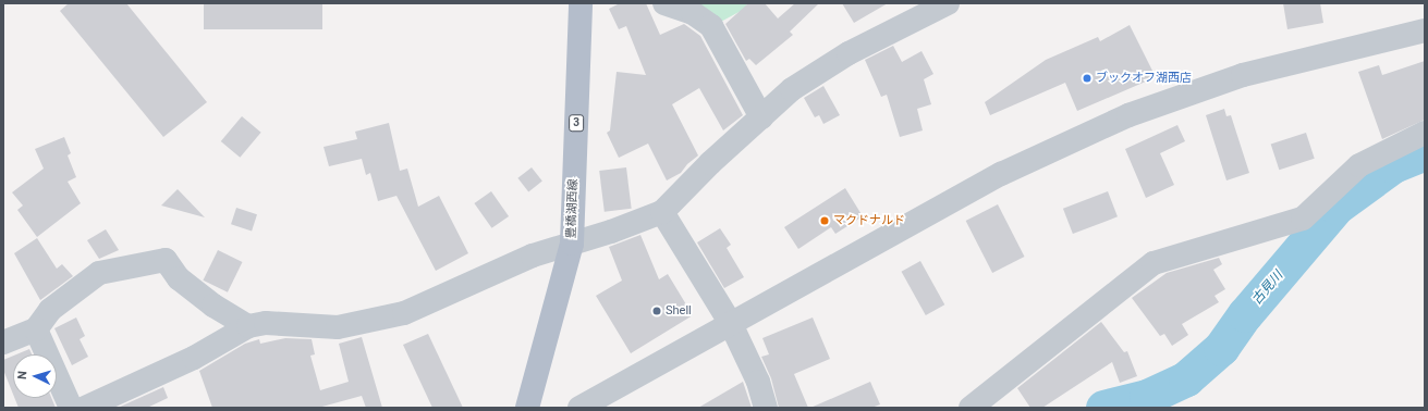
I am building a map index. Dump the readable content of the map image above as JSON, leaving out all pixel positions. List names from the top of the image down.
{
  "streets": {
    "main road": ["3", "豊橋湖西線"]
  },
  "water": ["古見川"],
  "places": ["ブックオフ湖西店", "マクドナルド", "Shell"],
  "north": "left"
}
